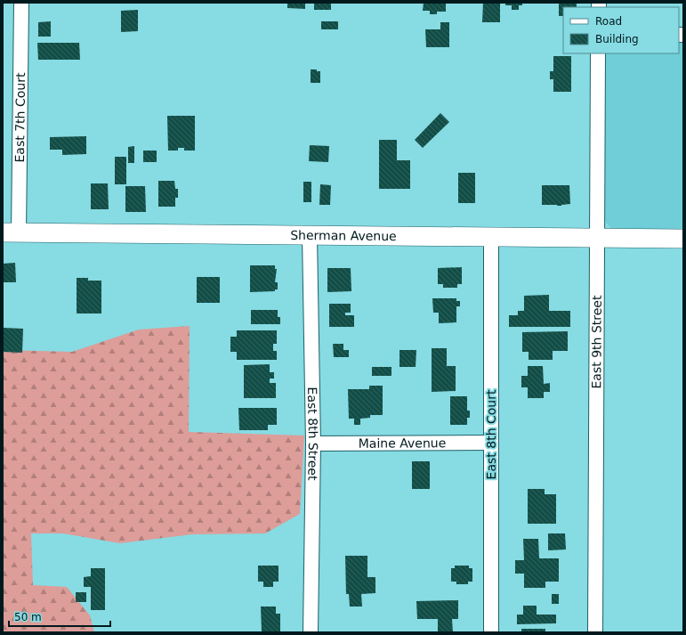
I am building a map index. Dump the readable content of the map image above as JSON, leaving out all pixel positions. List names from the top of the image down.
{
  "streets": {
    "street": [
      "East 7th Court",
      "Sherman Avenue",
      "East 9th Street",
      "East 8th Street",
      "East 8th Court",
      "Maine Avenue"
    ]
  },
  "crossings": [
    ["East 7th Court", "Sherman Avenue"],
    ["Sherman Avenue", "East 9th Street"],
    ["Sherman Avenue", "East 8th Street"],
    ["Sherman Avenue", "East 8th Court"],
    ["East 8th Street", "Maine Avenue"],
    ["East 8th Court", "Maine Avenue"]
  ],
  "legend": ["Road", "Building"],
  "scale_bar": "50 m"
}
